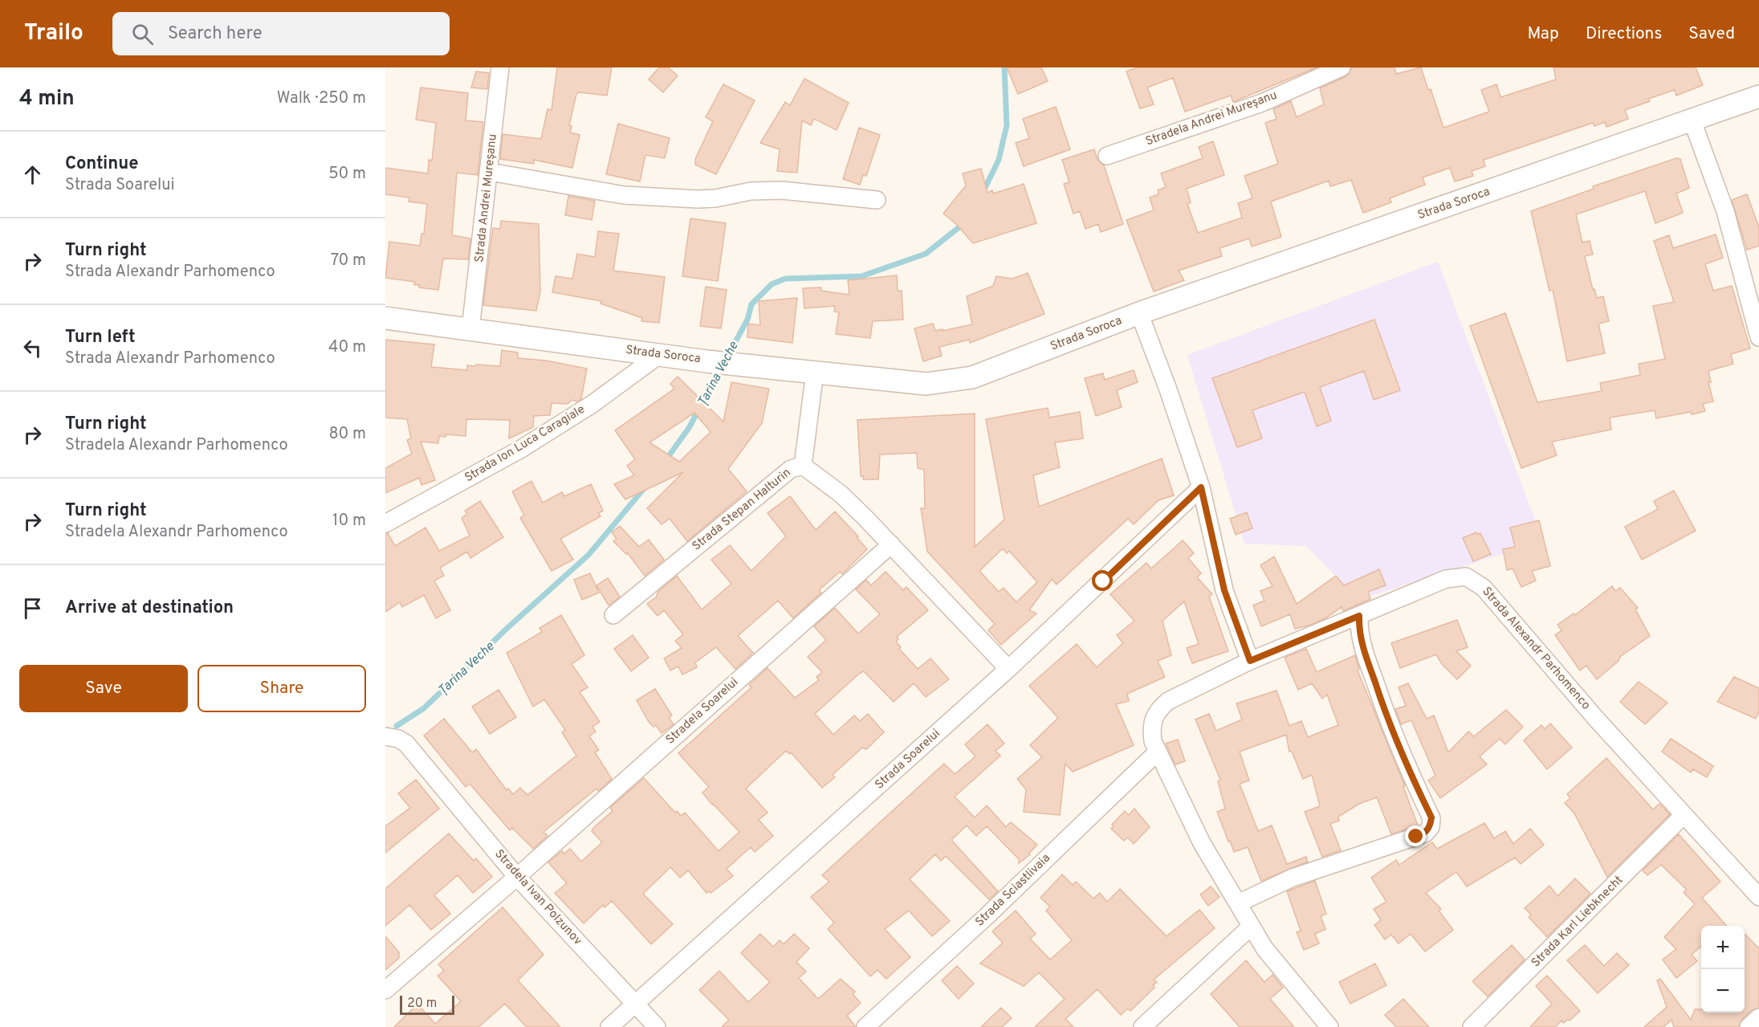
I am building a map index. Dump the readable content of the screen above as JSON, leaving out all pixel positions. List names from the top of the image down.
{
  "streets": {
    "street": [
      "Stradela Andrei Mureșanu",
      "Strada Andrei Mureșanu",
      "Strada Soroca",
      "Strada Ion Luca Caragiale",
      "Strada Stepan Halturin",
      "Strada Alexandr Parhomenco",
      "Stradela Soarelui",
      "Strada Soarelui",
      "Strada Sciastlivaia",
      "Stradela Ivan Polzunov",
      "Strada Karl Liebknecht"
    ]
  },
  "crossings": [
    ["Strada Andrei Mureșanu", "Strada Soroca"],
    ["Strada Soroca", "Strada Ion Luca Caragiale"],
    ["Strada Stepan Halturin", "Stradela Soarelui"],
    ["Strada Alexandr Parhomenco", "Strada Sciastlivaia"],
    ["Strada Alexandr Parhomenco", "Strada Karl Liebknecht"],
    ["Stradela Soarelui", "Stradela Ivan Polzunov"],
    ["Strada Soarelui", "Stradela Ivan Polzunov"]
  ],
  "water": ["Țarina Veche"],
  "scale_bar": "20 m",
  "page": {
    "header": "Trailo",
    "search": "Search here",
    "nav": ["Map", "Directions", "Saved"],
    "heading": ["4 min", "Walk · 250 m"],
    "list": [
      ["Continue", "Strada Soarelui", "50 m"],
      ["Turn right", "Strada Alexandr Parhomenco", "70 m"],
      ["Turn left", "Strada Alexandr Parhomenco", "40 m"],
      ["Turn right", "Stradela Alexandr Parhomenco", "80 m"],
      ["Turn right", "Stradela Alexandr Parhomenco", "10 m"],
      "Arrive at destination"
    ],
    "buttons": ["Save", "Share"],
    "map_buttons": ["+", "−"],
    "scale": "20 m"
  }
}
